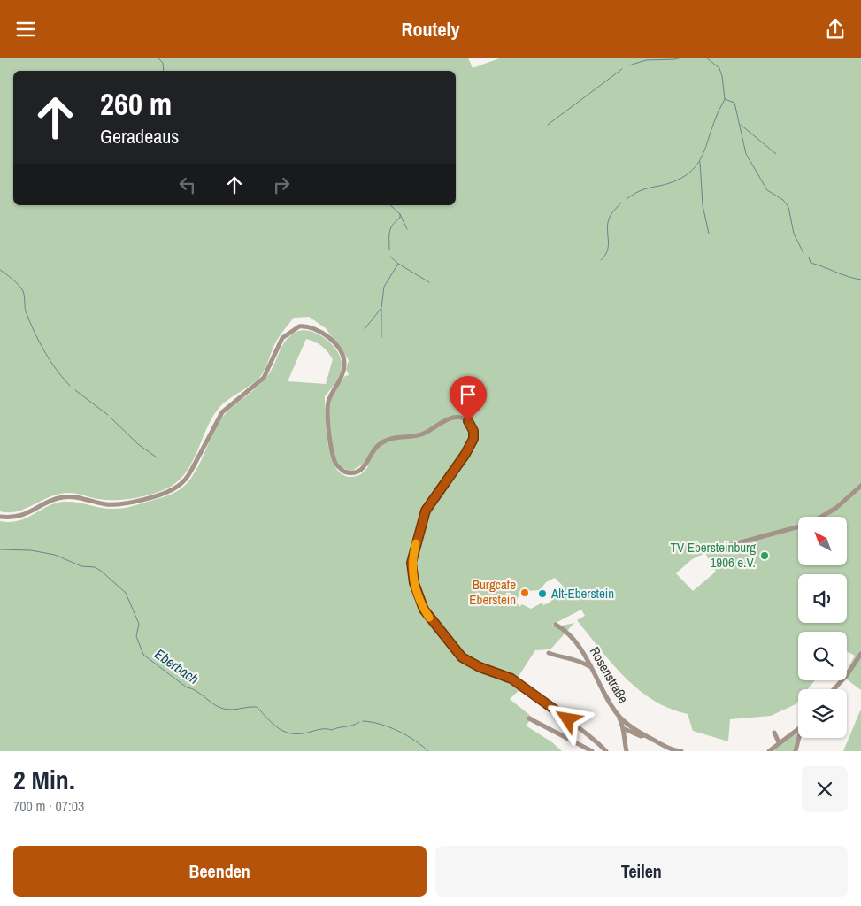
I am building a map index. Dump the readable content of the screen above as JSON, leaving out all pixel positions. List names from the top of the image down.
{
  "streets": {
    "street": ["Rosenstraße"]
  },
  "water": ["Eberbach"],
  "places": ["TV Ebersteinburg 1906 e.V.", "Burgcafe Eberstein", "Alt-Eberstein"],
  "north": "top left",
  "page": {
    "header": "Routely",
    "turn": ["260 m", "Geradeaus"],
    "heading": ["2 Min.", "700 m · 07:03"],
    "buttons": ["Beenden", "Teilen"]
  }
}
